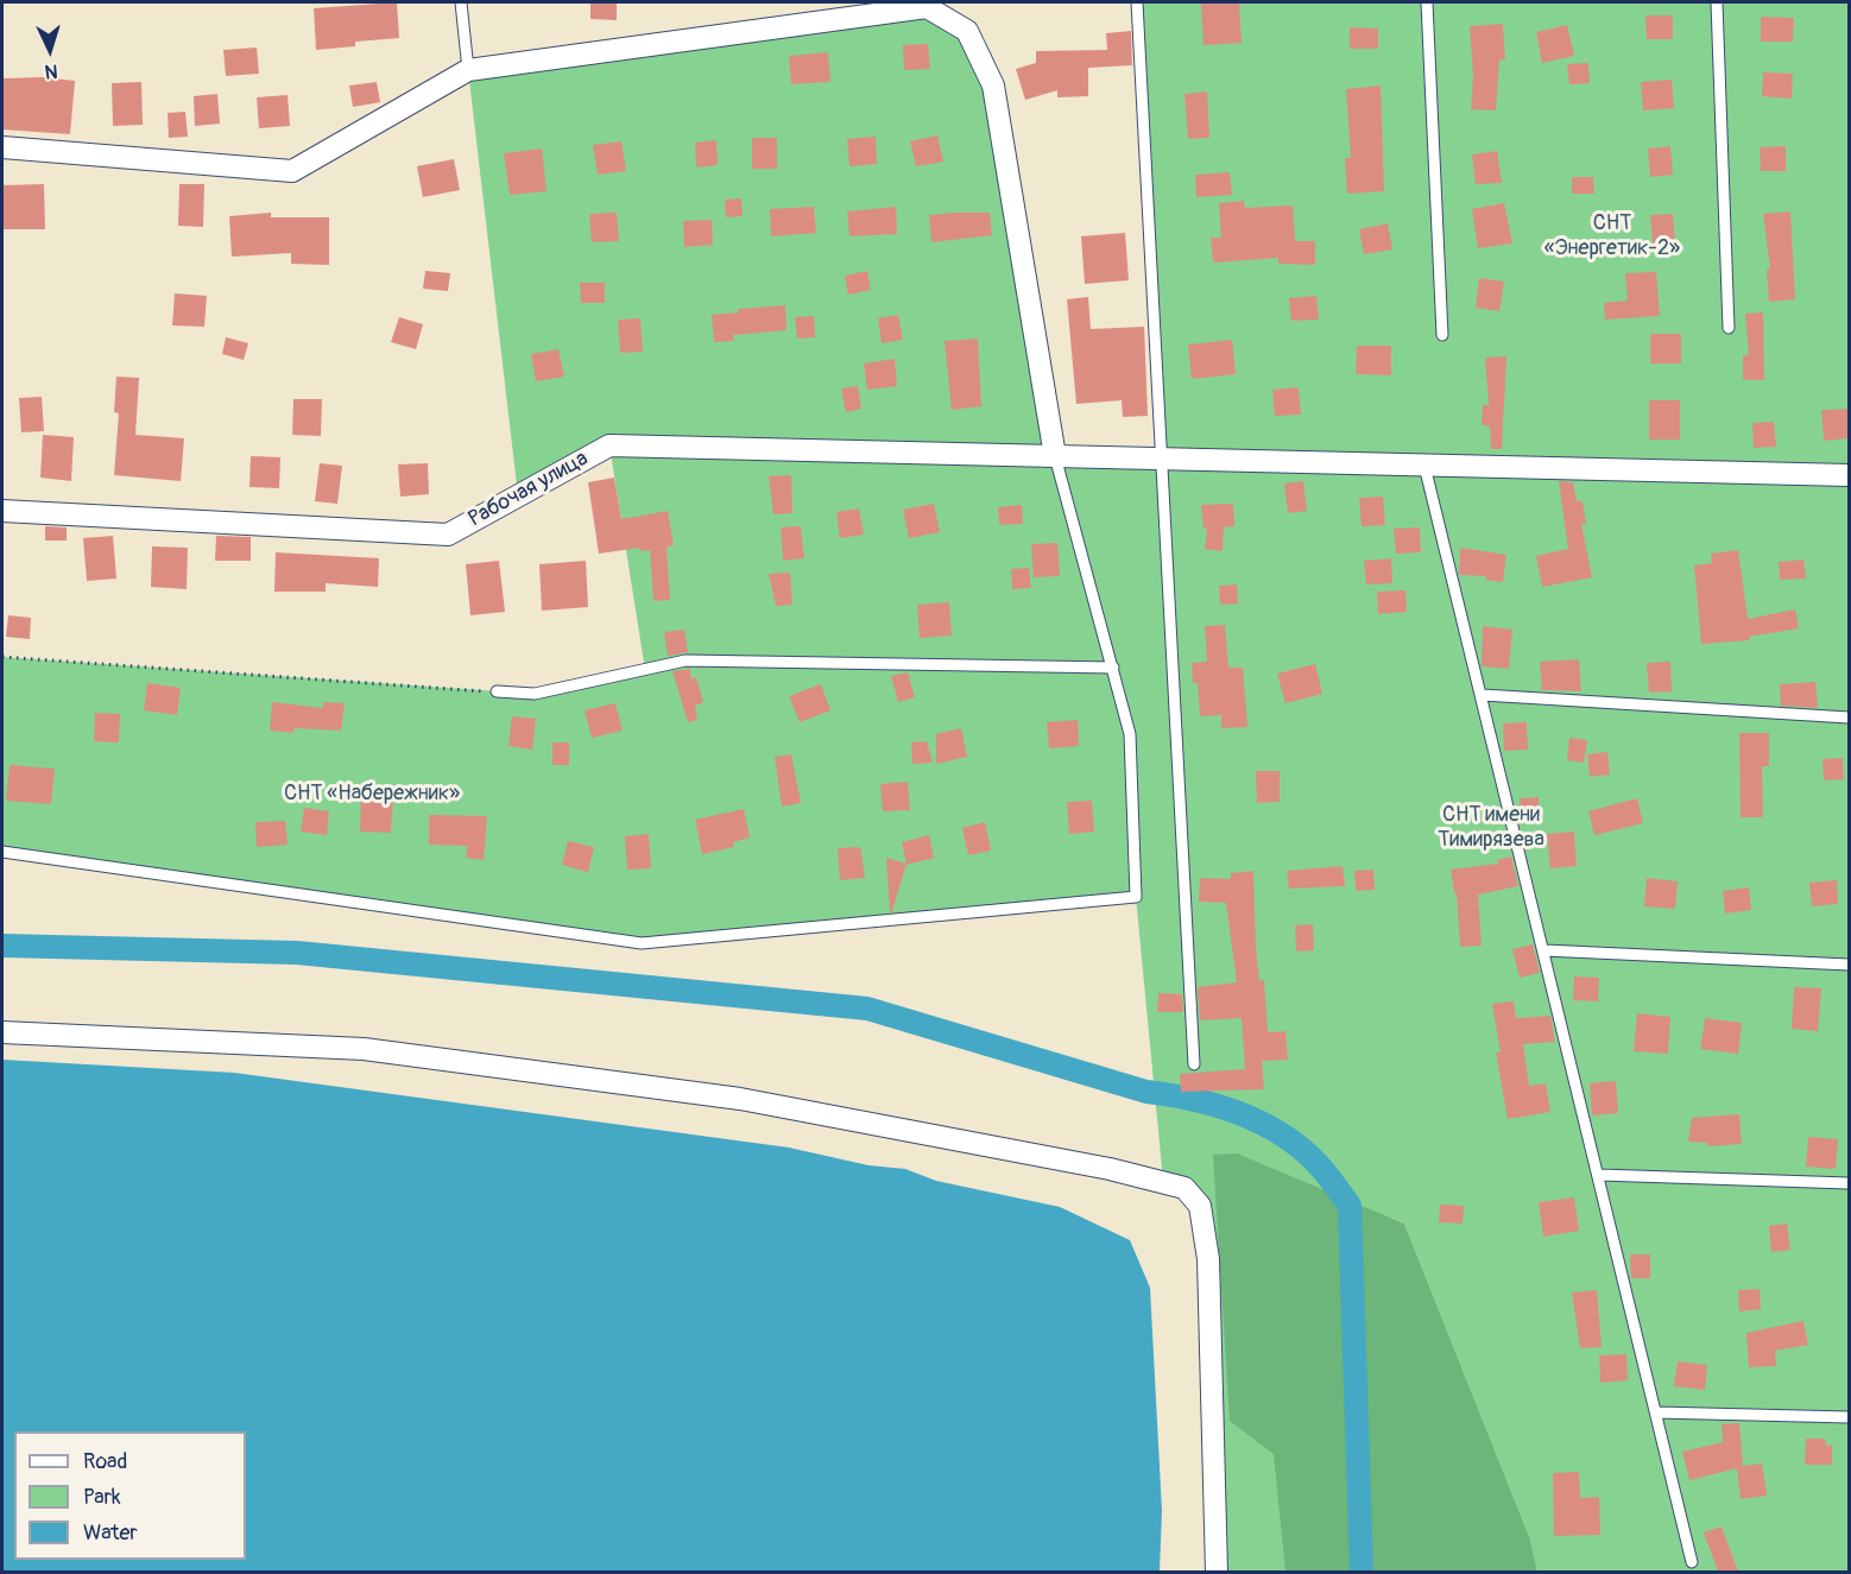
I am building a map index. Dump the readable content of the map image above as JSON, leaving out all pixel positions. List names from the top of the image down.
{
  "streets": {
    "street": ["Рабочая улица"]
  },
  "parks": ["СНТ «Энергетик-2»", "СНТ «Набережник»", "СНТ имени Тимирязева"],
  "legend": ["Road", "Park", "Water"],
  "north": "bottom"
}
